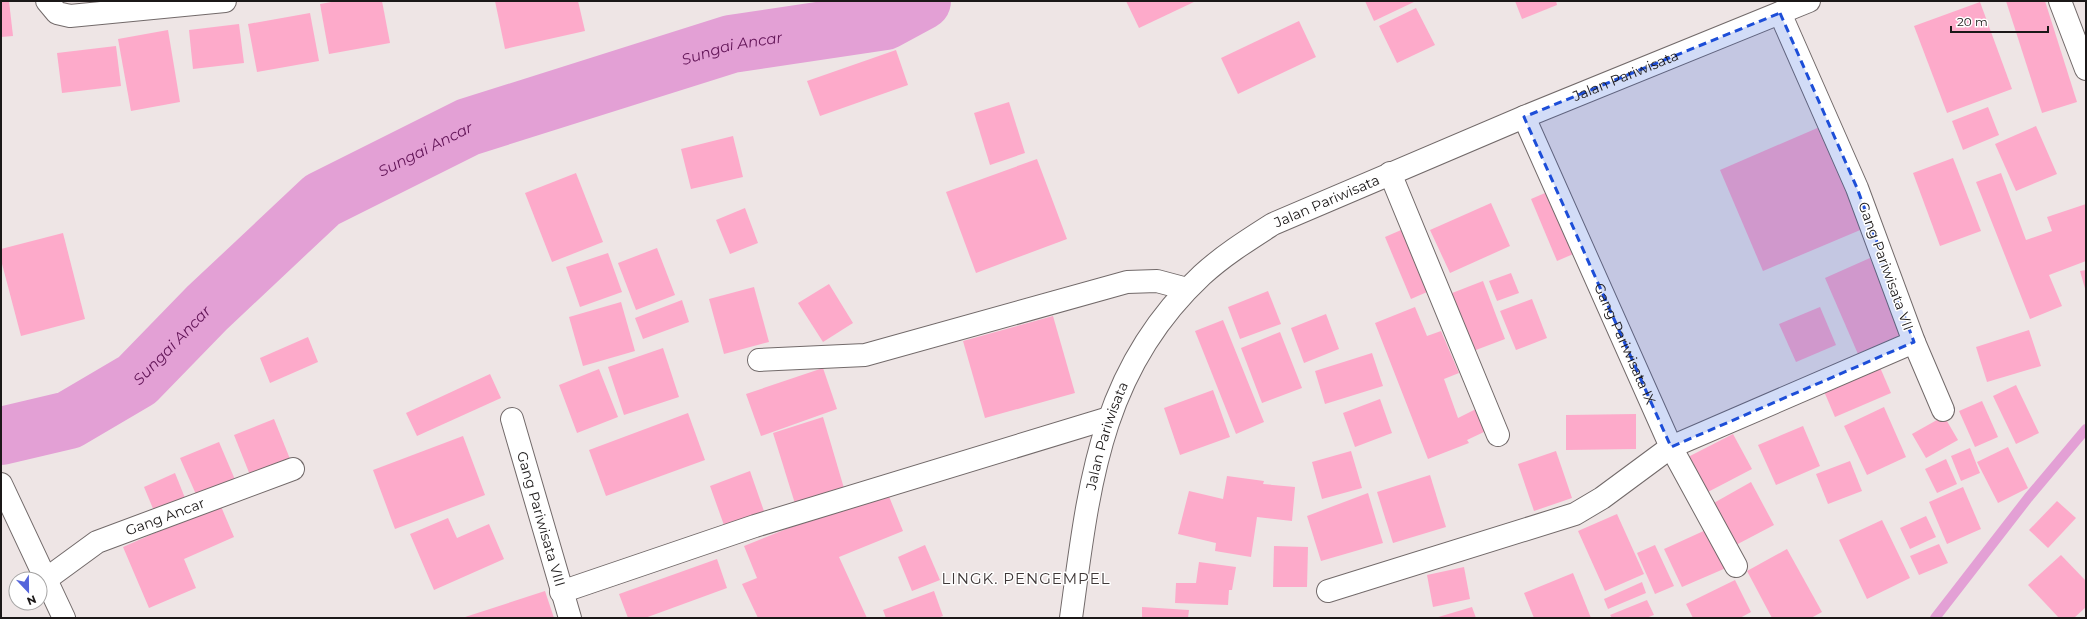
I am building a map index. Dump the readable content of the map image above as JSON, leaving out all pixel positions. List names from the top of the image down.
{
  "streets": {
    "street": [
      "Jalan Pariwisata",
      "Gang Pariwisata VII",
      "Gang Pariwisata IX",
      "Gang Ancar",
      "Gang Pariwisata VIII"
    ]
  },
  "crossings": [
    ["Jalan Pariwisata", "Gang Pariwisata VII"],
    ["Jalan Pariwisata", "Gang Pariwisata IX"],
    ["Gang Pariwisata VII", "Gang Pariwisata IX"]
  ],
  "districts": ["LINGK. PENGEMPEL"],
  "water": ["Sungai Ancar"],
  "scale_bar": "20 m",
  "north": "bottom"
}
